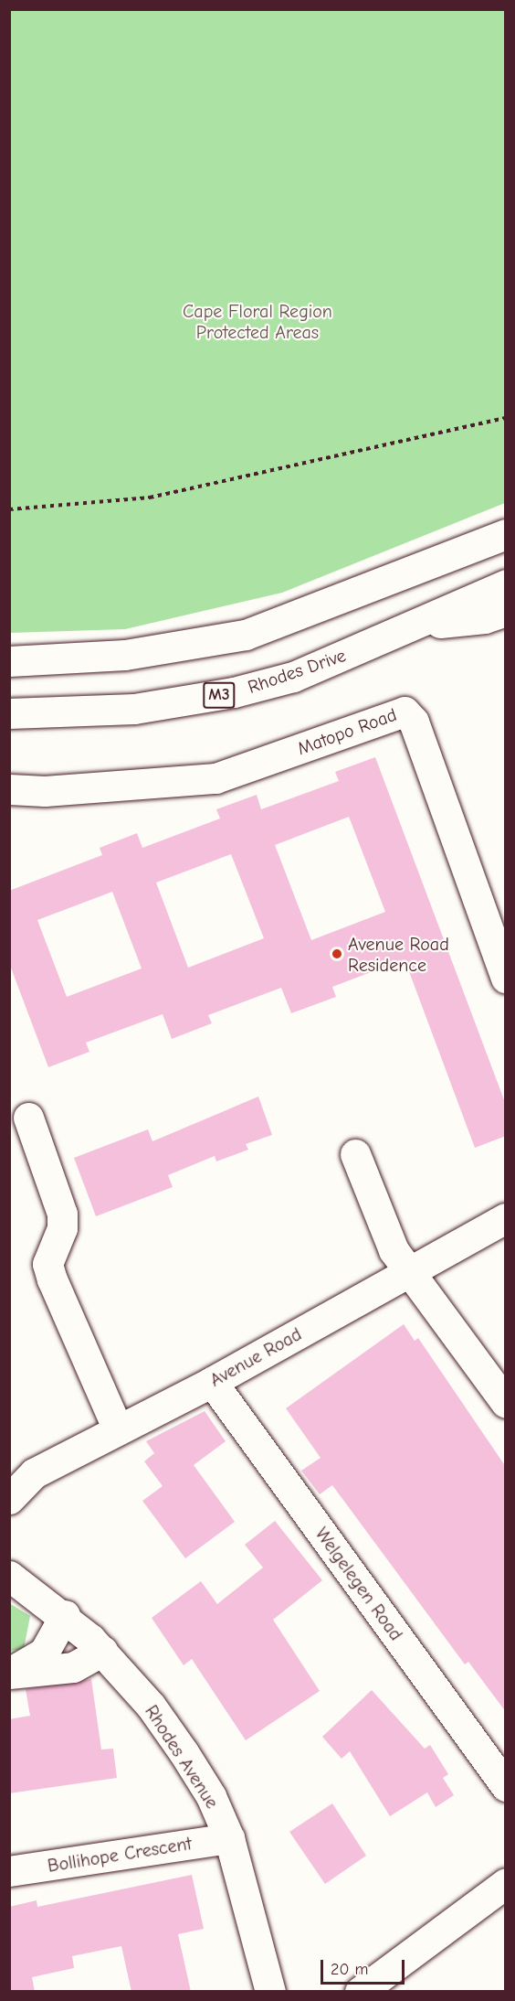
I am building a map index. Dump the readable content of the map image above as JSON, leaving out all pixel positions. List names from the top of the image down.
{
  "streets": {
    "main road": [
      "Rhodes Drive",
      "M3",
      "Matopo Road",
      "Avenue Road",
      "Welgelegen Road",
      "Rhodes Avenue",
      "Bollihope Crescent"
    ]
  },
  "crossings": [
    ["Avenue Road", "Welgelegen Road"],
    ["Rhodes Avenue", "Bollihope Crescent"]
  ],
  "parks": ["Cape Floral Region Protected Areas"],
  "places": ["Avenue Road Residence"],
  "scale_bar": "20 m"
}
